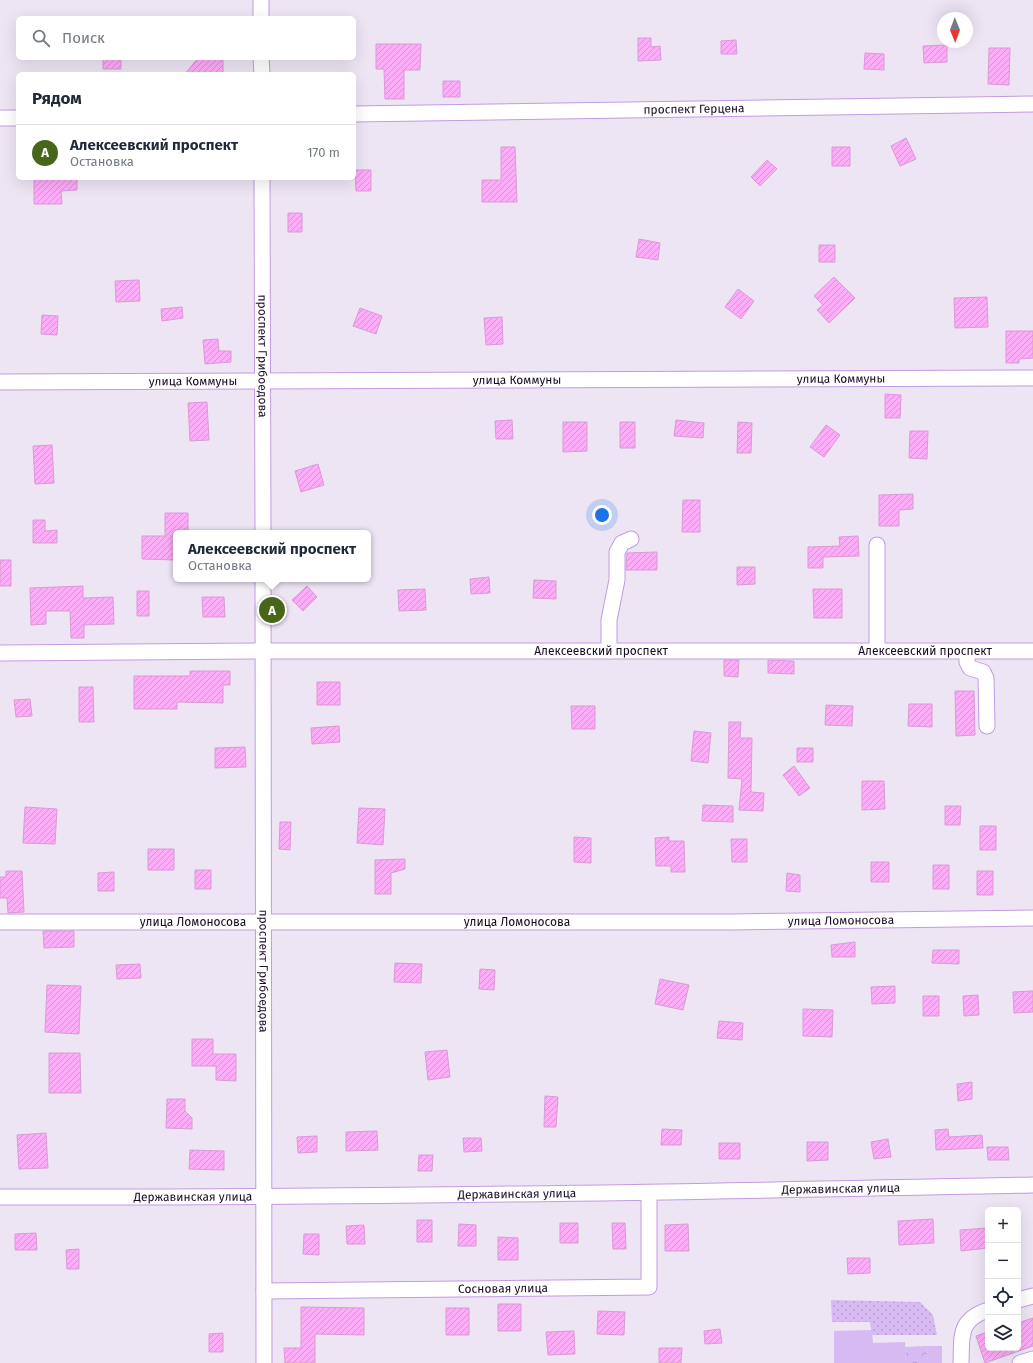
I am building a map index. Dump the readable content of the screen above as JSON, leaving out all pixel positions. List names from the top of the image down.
{
  "streets": {
    "street": [
      "проспект Герцена",
      "проспект Грибоедова",
      "улица Коммуны",
      "Алексеевский проспект",
      "улица Ломоносова",
      "Державинская улица",
      "Сосновая улица"
    ]
  },
  "crossings": [
    ["проспект Грибоедова", "улица Коммуны"],
    ["проспект Грибоедова", "Алексеевский проспект"],
    ["проспект Грибоедова", "улица Ломоносова"],
    ["проспект Грибоедова", "Державинская улица"],
    ["проспект Грибоедова", "Сосновая улица"],
    ["Державинская улица", "Сосновая улица"]
  ],
  "north": "bottom",
  "page": {
    "search": "Поиск",
    "heading": "Рядом",
    "list": [
      {
        "mark": "A",
        "name": "Алексеевский проспект",
        "note": "Остановка",
        "value": "170 m"
      }
    ],
    "popup": ["Алексеевский проспект", "Остановка"],
    "pins": "A",
    "map_buttons": ["+", "−"]
  }
}
